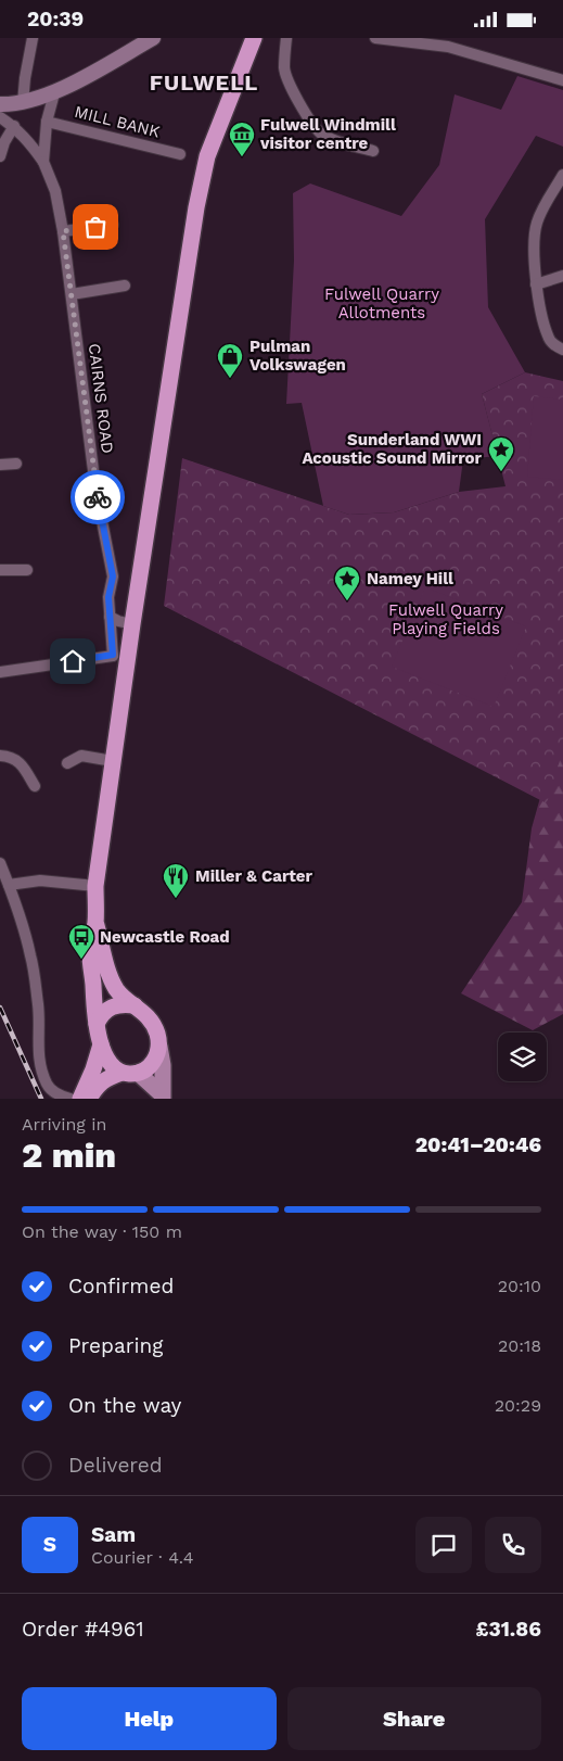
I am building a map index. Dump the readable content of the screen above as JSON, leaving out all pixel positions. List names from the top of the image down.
{
  "streets": {
    "street": ["MILL BANK", "CAIRNS ROAD"]
  },
  "crossings": [
    ["MILL BANK", "CAIRNS ROAD"]
  ],
  "districts": ["FULWELL"],
  "parks": ["Fulwell Quarry Allotments", "Fulwell Quarry Playing Fields"],
  "places": {
    "museum": ["Fulwell Windmill visitor centre"],
    "shop": ["Pulman Volkswagen"],
    "place": ["Sunderland WWI Acoustic Sound Mirror", "Namey Hill"],
    "restaurant": ["Miller & Carter"],
    "bus stop": ["Newcastle Road"]
  },
  "page": {
    "status": "20:39",
    "heading": ["2 min", "Arriving in", "20:41–20:46"],
    "panel": [
      "Sam",
      "Courier · 4.4",
      "Order #4961",
      "£31.86"
    ],
    "bar": "On the way · 150 m",
    "list": [
      ["Confirmed", "20:10"],
      ["Preparing", "20:18"],
      ["On the way", "20:29"],
      "Delivered"
    ],
    "round": "S",
    "buttons": ["Help", "Share"]
  }
}
